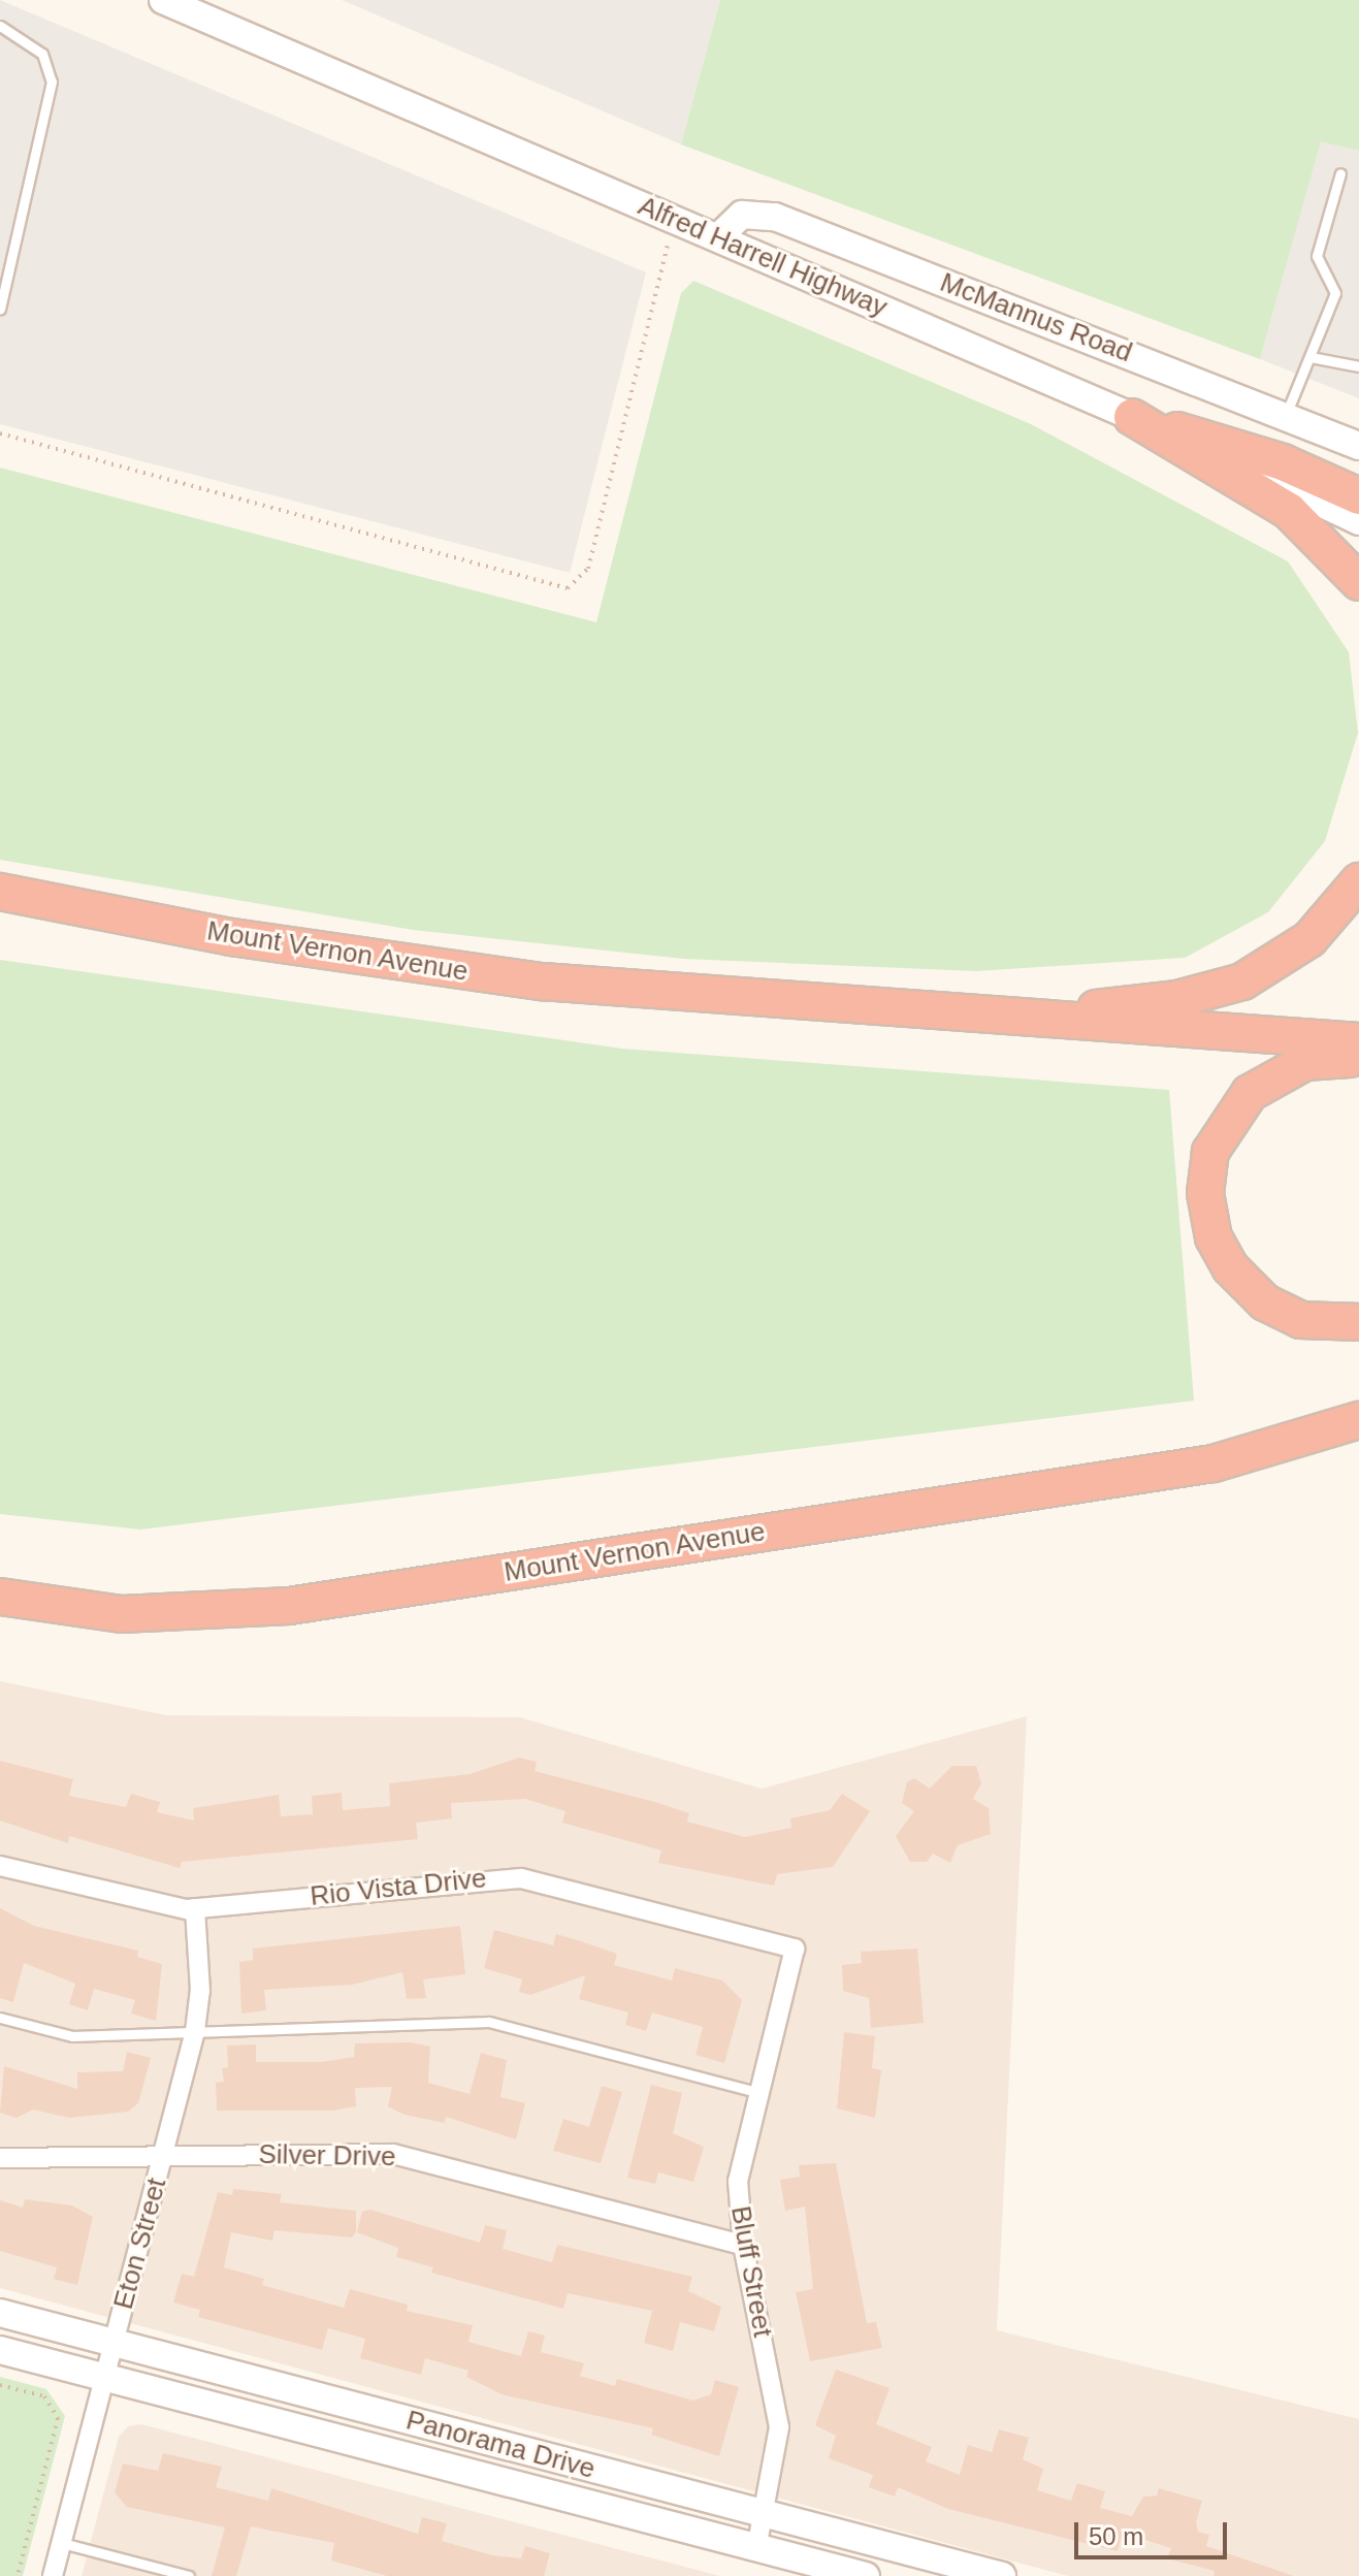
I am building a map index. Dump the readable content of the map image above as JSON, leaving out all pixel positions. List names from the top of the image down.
{
  "streets": {
    "highway": ["Mount Vernon Avenue"],
    "main road": ["Alfred Harrell Highway", "McMannus Road", "Panorama Drive"],
    "street": [
      "Rio Vista Drive",
      "Silver Drive",
      "Eton Street",
      "Bluff Street"
    ]
  },
  "crossings": [
    ["Alfred Harrell Highway", "McMannus Road"],
    ["Rio Vista Drive", "Eton Street"],
    ["Rio Vista Drive", "Bluff Street"],
    ["Silver Drive", "Eton Street"],
    ["Silver Drive", "Bluff Street"],
    ["Eton Street", "Panorama Drive"],
    ["Bluff Street", "Panorama Drive"]
  ],
  "scale_bar": "50 m"
}
